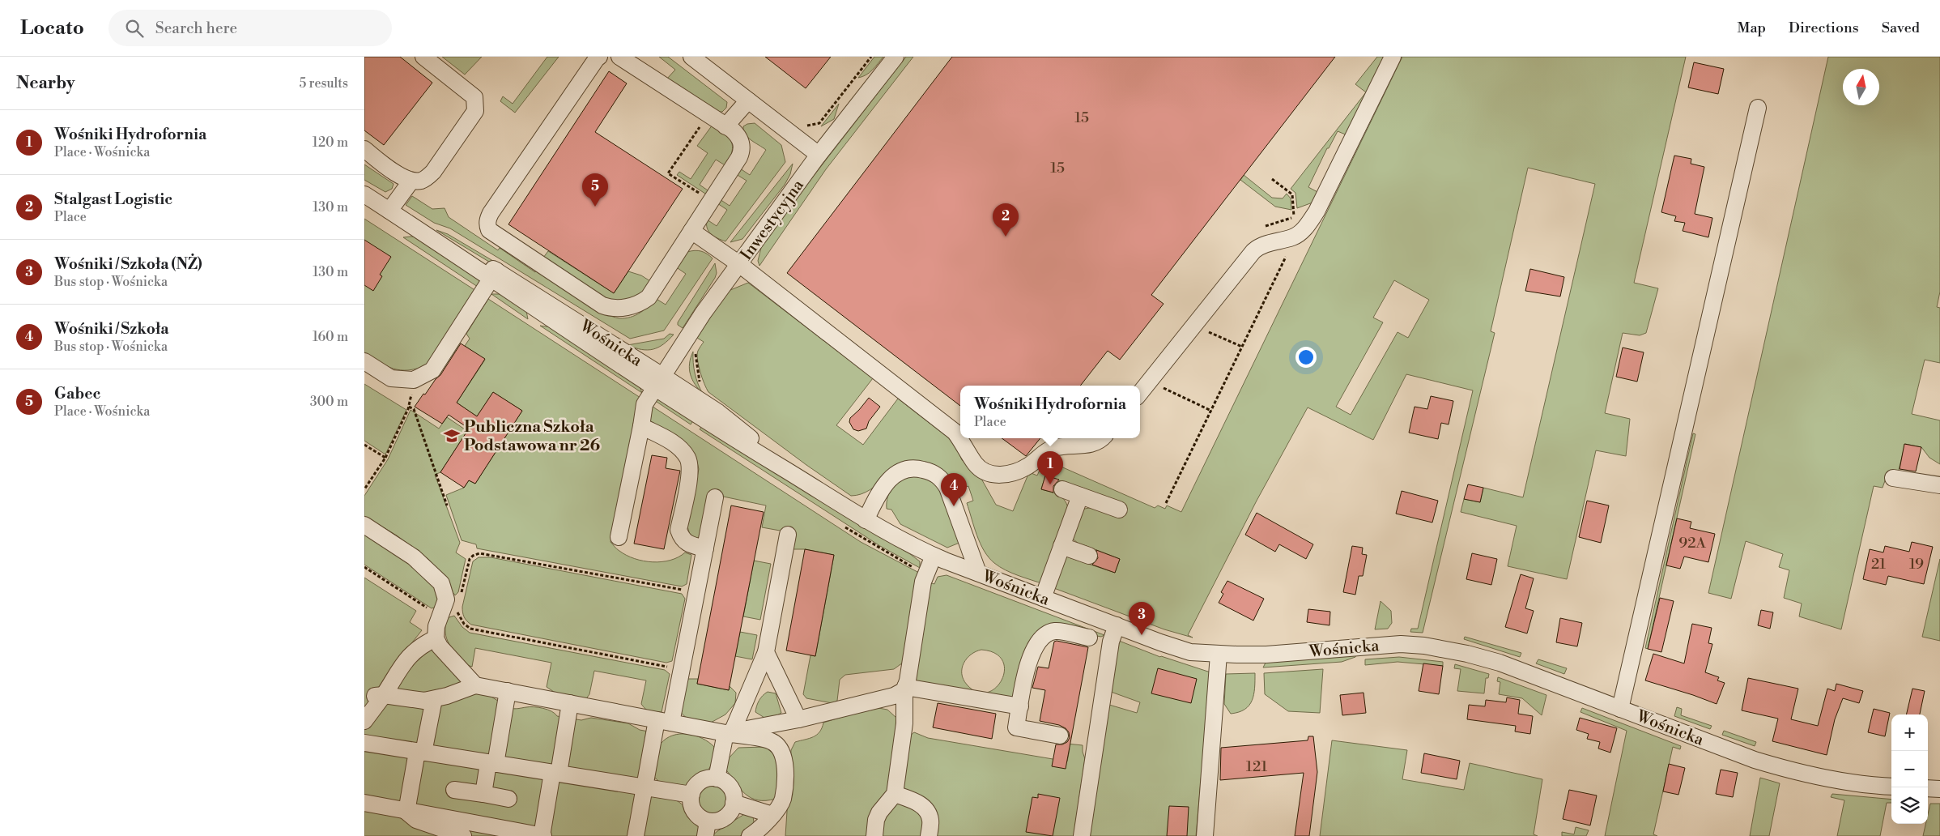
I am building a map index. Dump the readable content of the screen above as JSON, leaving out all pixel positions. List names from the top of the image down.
{
  "streets": {
    "street": ["Inwestycyjna", "Wośnicka"]
  },
  "crossings": [
    ["Inwestycyjna", "Wośnicka"]
  ],
  "places": {
    "school or university": ["Publiczna Szkoła Podstawowa nr 26"]
  },
  "house_numbers": [
    "15",
    "15",
    "92A",
    "21",
    "19",
    "121"
  ],
  "north": "top",
  "page": {
    "header": "Locato",
    "search": "Search here",
    "nav": ["Map", "Directions", "Saved"],
    "heading": ["Nearby", "5 results"],
    "list": [
      {
        "mark": "1",
        "name": "Wośniki Hydrofornia",
        "note": "Place · Wośnicka",
        "value": "120 m"
      },
      {
        "mark": "2",
        "name": "Stalgast Logistic",
        "note": "Place",
        "value": "130 m"
      },
      {
        "mark": "3",
        "name": "Wośniki / Szkoła (NŻ)",
        "note": "Bus stop · Wośnicka",
        "value": "130 m"
      },
      {
        "mark": "4",
        "name": "Wośniki / Szkoła",
        "note": "Bus stop · Wośnicka",
        "value": "160 m"
      },
      {
        "mark": "5",
        "name": "Gabec",
        "note": "Place · Wośnicka",
        "value": "300 m"
      }
    ],
    "pins": [
      "5",
      "2",
      "1",
      "4",
      "3"
    ],
    "popup": ["Wośniki Hydrofornia", "Place"],
    "map_buttons": ["+", "−"]
  }
}
